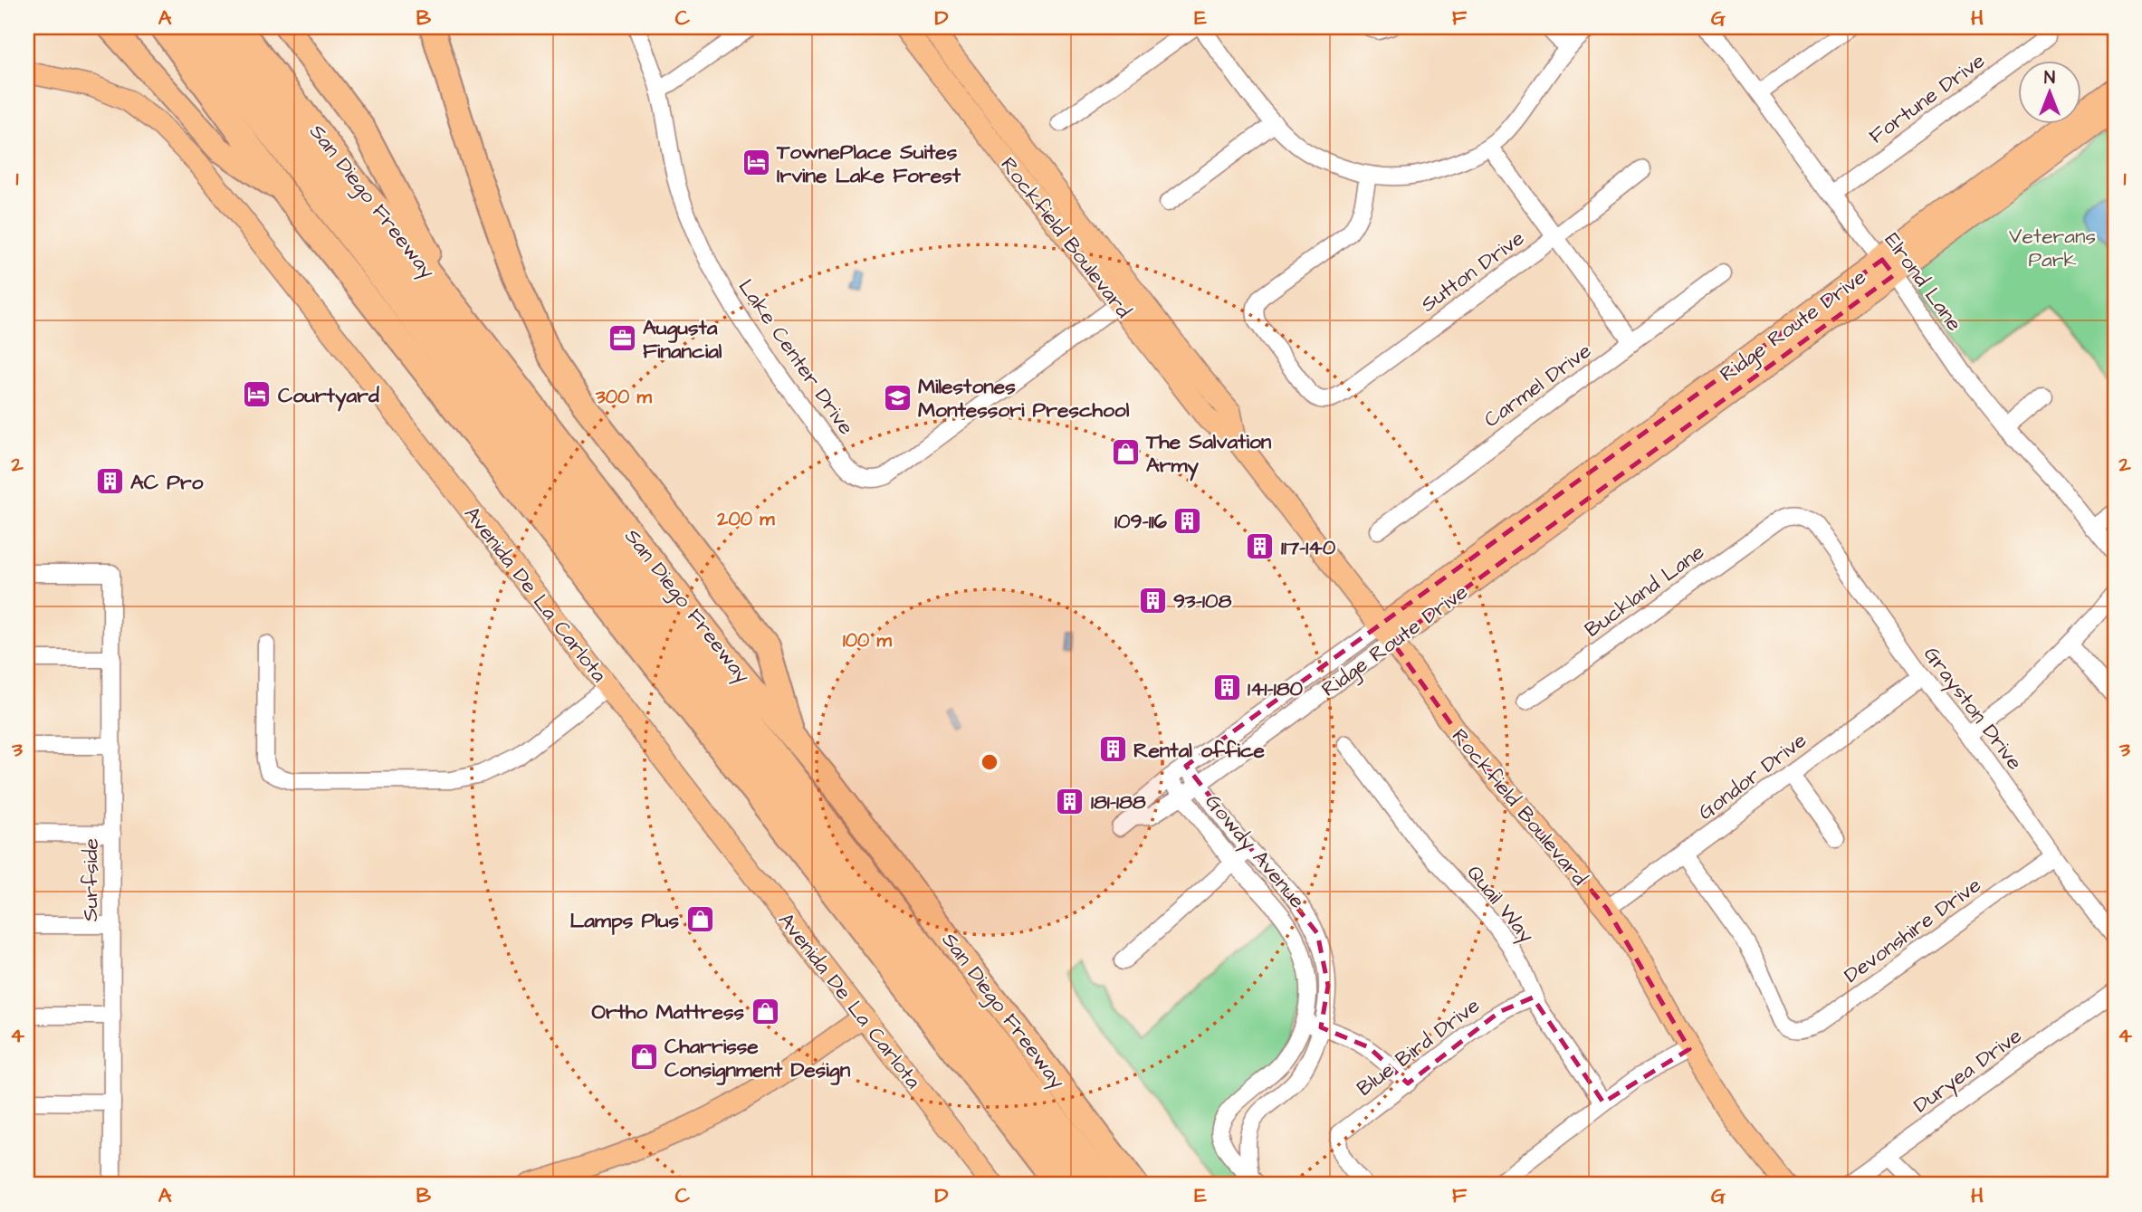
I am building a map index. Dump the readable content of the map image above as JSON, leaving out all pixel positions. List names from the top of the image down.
{
  "streets": {
    "highway": ["San Diego Freeway"],
    "main road": ["Rockfield Boulevard", "Ridge Route Drive", "Avenida De La Carlota"],
    "street": [
      "Fortune Drive",
      "Sutton Drive",
      "Elrond Lane",
      "Lake Center Drive",
      "Carmel Drive",
      "Buckland Lane",
      "Grayston Drive",
      "Gondor Drive",
      "Gowdy Avenue",
      "Surfside",
      "Quail Way",
      "Devonshire Drive",
      "Blue Bird Drive",
      "Duryea Drive"
    ]
  },
  "crossings": [
    ["Fortune Drive", "Elrond Lane"],
    ["Rockfield Boulevard", "Ridge Route Drive"],
    ["Rockfield Boulevard", "Lake Center Drive"],
    ["Rockfield Boulevard", "Gondor Drive"],
    ["Elrond Lane", "Ridge Route Drive"],
    ["Ridge Route Drive", "Gowdy Avenue"],
    ["Buckland Lane", "Grayston Drive"],
    ["Grayston Drive", "Gondor Drive"],
    ["Grayston Drive", "Devonshire Drive"],
    ["Gondor Drive", "Devonshire Drive"],
    ["Quail Way", "Blue Bird Drive"]
  ],
  "parks": ["Veterans Park"],
  "places": {
    "hotel": ["TownePlace Suites Irvine Lake Forest", "Courtyard"],
    "office": ["Augusta Financial"],
    "school or university": ["Milestones Montessori Preschool"],
    "shop": [
      "The Salvation Army",
      "Lamps Plus",
      "Ortho Mattress",
      "Charrisse Consignment Design"
    ],
    "building": [
      "AC Pro",
      "109-116",
      "117-140",
      "93-108",
      "141-180",
      "Rental office",
      "181-188"
    ]
  },
  "north": "top",
  "grid": {
    "columns": [
      "A",
      "B",
      "C",
      "D",
      "E",
      "F",
      "G",
      "H"
    ],
    "rows": [
      "1",
      "2",
      "3",
      "4"
    ]
  },
  "rings": ["300 m", "200 m", "100 m"]
}
